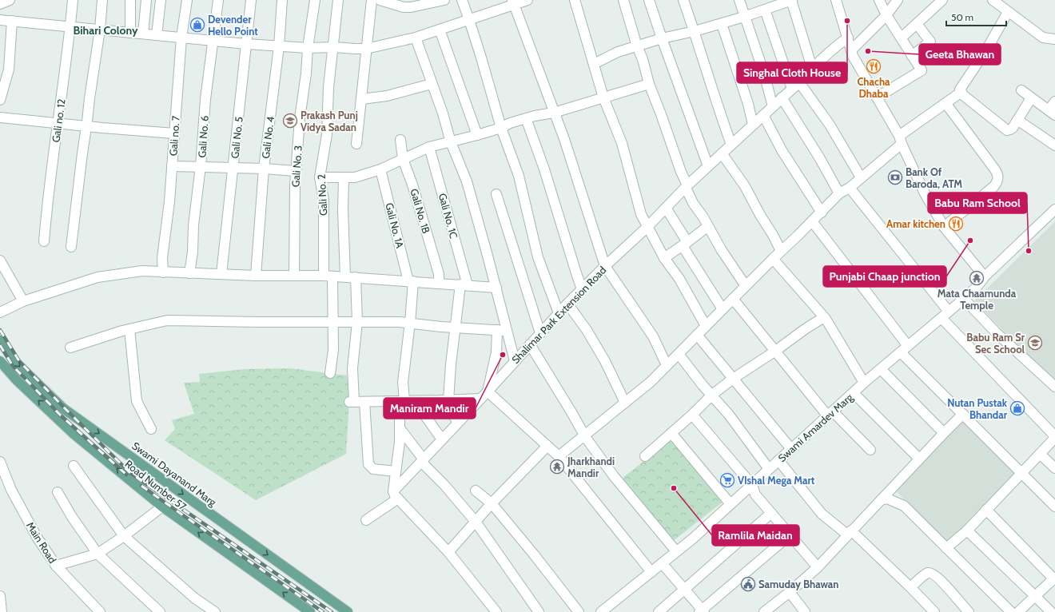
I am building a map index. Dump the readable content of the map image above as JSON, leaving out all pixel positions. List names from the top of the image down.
{
  "streets": {
    "main road": ["Swami Dayanand Marg", "Road Number 57"],
    "street": [
      "Gali no. 12",
      "Gali no. 7",
      "Gali No. 6",
      "Gali No. 5",
      "Gali No. 4",
      "Gali No. 3",
      "Gali No. 2",
      "Gali No. 1B",
      "Gali No. 1C",
      "Gali No. 1A",
      "Shalimar Park Extension Road",
      "Swami Amardev Marg",
      "Main Road"
    ]
  },
  "crossings": [
    ["Gali No. 1A", "Shalimar Park Extension Road"]
  ],
  "one_way": ["Swami Dayanand Marg", "Road Number 57"],
  "districts": ["Bihari Colony"],
  "places": {
    "other": [
      "Singhal Cloth House",
      "Geeta Bhawan",
      "Punjabi Chaap junction",
      "Babu Ram School",
      "Maniram Mandir",
      "Ramlila Maidan"
    ],
    "shop": ["Devender Hello Point", "Nutan Pustak Bhandar"],
    "restaurant": ["Chacha Dhaba", "Amar kitchen"],
    "school or university": ["Prakash Punj Vidya Sadan", "Babu Ram Sr Sec School"],
    "bank": ["Bank Of Baroda, ATM"],
    "temple": ["Mata Chaamunda Temple", "Jharkhandi Mandir"],
    "supermarket": ["VIshal Mega Mart"],
    "public building": ["Samuday Bhawan"]
  },
  "scale_bar": "50 m"
}
